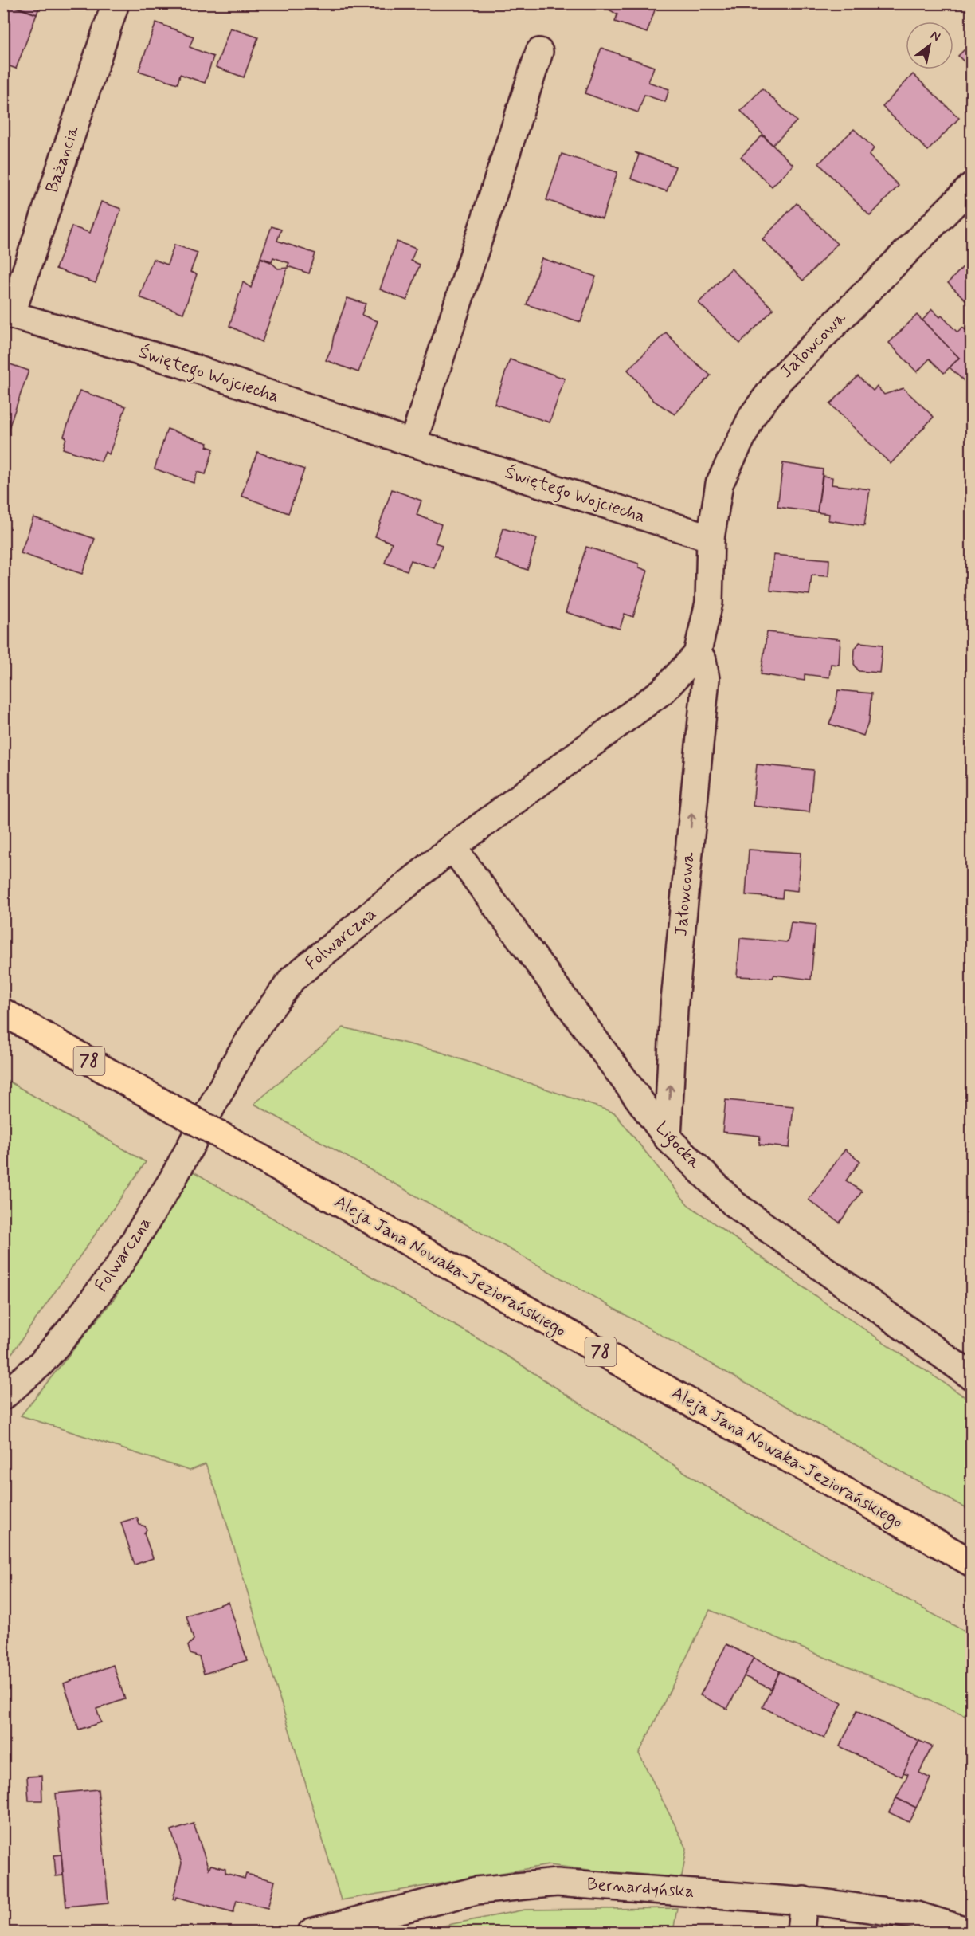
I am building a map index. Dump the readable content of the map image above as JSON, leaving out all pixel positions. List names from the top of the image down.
{
  "streets": {
    "main road": ["78", "Aleja Jana Nowaka-Jeziorańskiego"],
    "street": [
      "Bażancia",
      "Jałowcowa",
      "Świętego Wojciecha",
      "Folwarczna",
      "Ligocka",
      "Bernardyńska"
    ]
  },
  "crossings": [
    ["Bażancia", "Świętego Wojciecha"],
    ["Jałowcowa", "Świętego Wojciecha"],
    ["Jałowcowa", "Folwarczna"],
    ["Jałowcowa", "Ligocka"],
    ["Folwarczna", "Ligocka"]
  ],
  "one_way": ["Jałowcowa"],
  "north": "top right"
}
